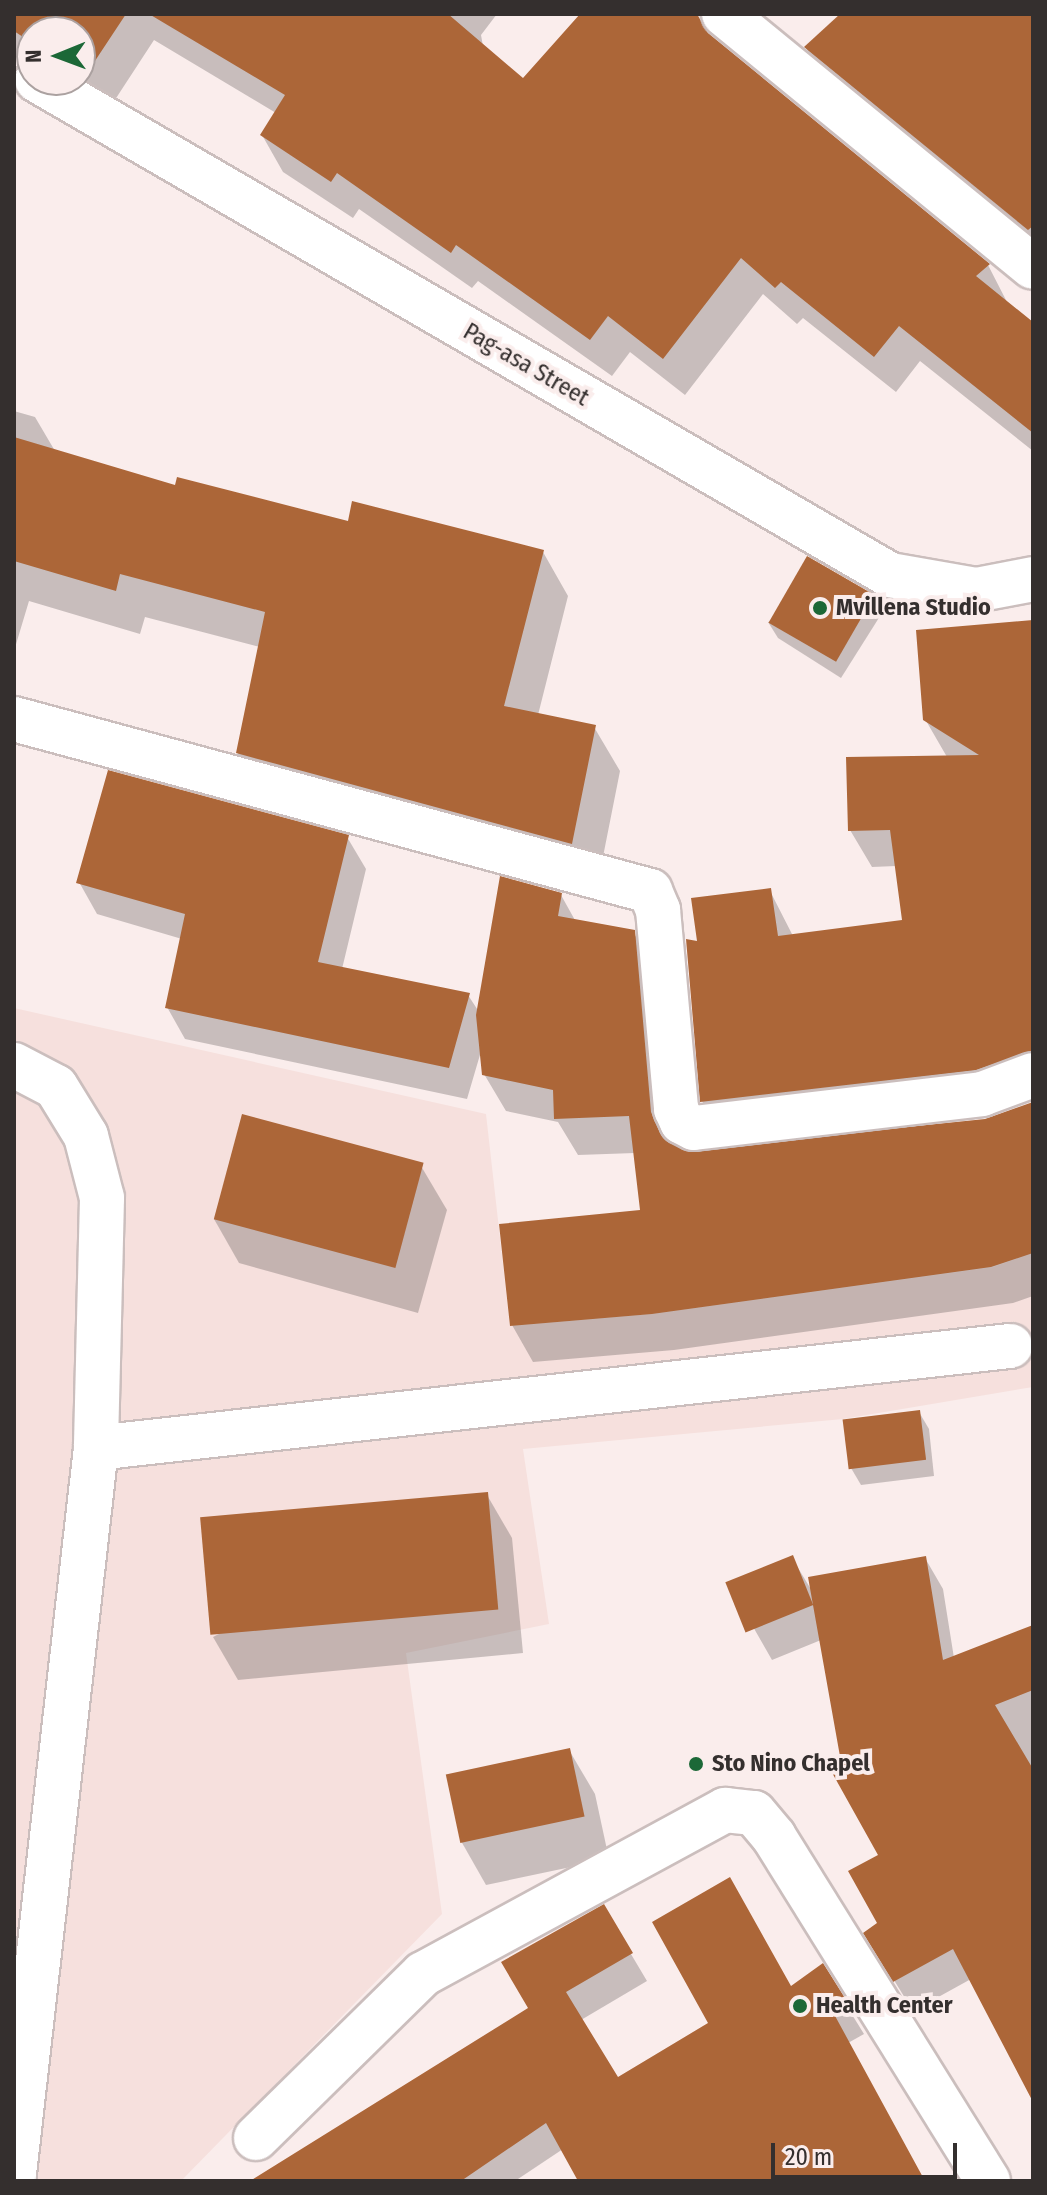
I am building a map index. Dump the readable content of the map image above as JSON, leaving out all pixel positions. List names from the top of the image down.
{
  "streets": {
    "street": ["Pag-asa Street"]
  },
  "places": ["Mvillena Studio", "Sto Nino Chapel", "Health Center"],
  "scale_bar": "20 m",
  "north": "left"
}
